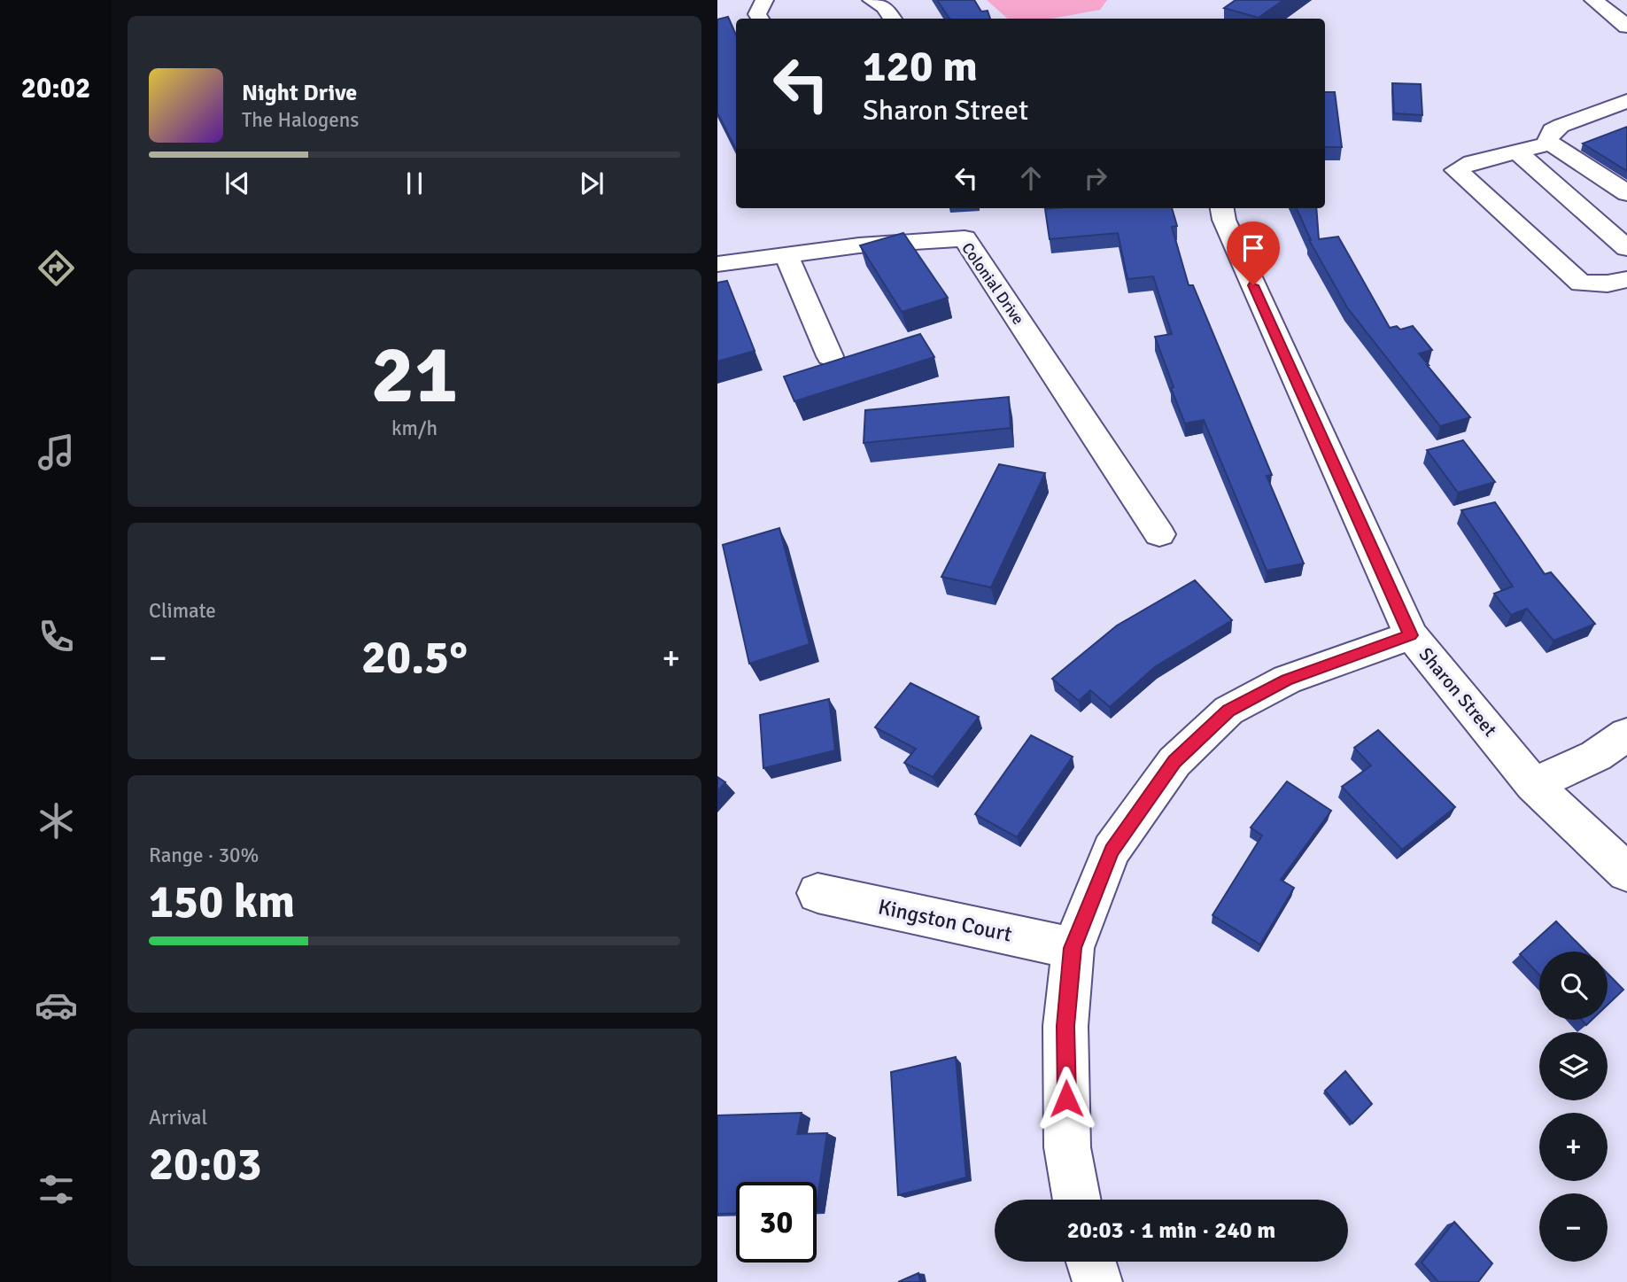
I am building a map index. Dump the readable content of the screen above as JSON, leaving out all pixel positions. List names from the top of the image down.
{
  "streets": {
    "street": ["Colonial Drive", "Sharon Street", "Kingston Court"]
  },
  "page": {
    "tabs": "20:02",
    "turn": ["120 m", "Sharon Street"],
    "song": ["Night Drive", "The Halogens"],
    "tile": [
      ["21", "km/h"],
      "Climate",
      ["Range · 30%", "150 km"],
      ["Arrival", "20:03"]
    ],
    "heat": ["−", "20.5°", "+"],
    "map_buttons": ["+", "−"],
    "limit": "30",
    "trip": "20:03 · 1 min · 240 m"
  }
}
